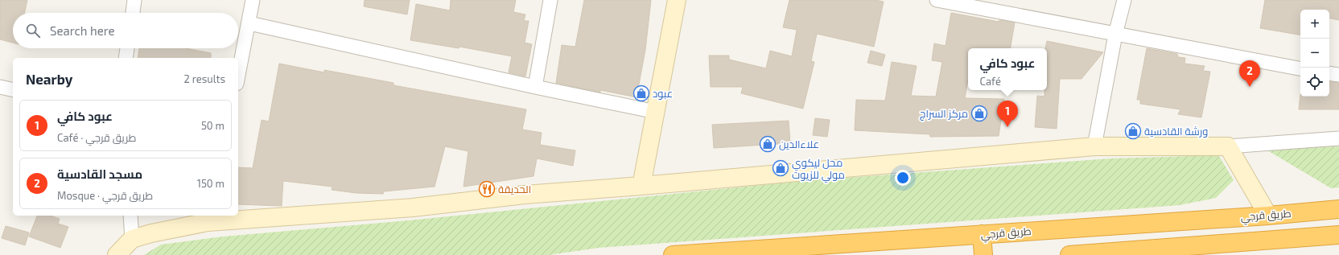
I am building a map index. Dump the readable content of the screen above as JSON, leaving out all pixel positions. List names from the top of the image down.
{
  "streets": {
    "highway": ["طريق قرجي"]
  },
  "places": {
    "shop": [
      "عبود",
      "مركز السراج",
      "ورشة القادسية",
      "علاءالدين",
      "محل ليكوي مولي للزيوت"
    ],
    "restaurant": ["الحديقة"]
  },
  "page": {
    "map_buttons": ["+", "−"],
    "search": "Search here",
    "popup": ["عبود كافي", "Café"],
    "heading": ["Nearby", "2 results"],
    "pins": ["2", "1"],
    "list": [
      {
        "mark": "1",
        "name": "عبود كافي",
        "note": "Café · طريق قرجي",
        "value": "50 m"
      },
      {
        "mark": "2",
        "name": "مسجد القادسية",
        "note": "Mosque · طريق قرجي",
        "value": "150 m"
      }
    ]
  }
}
